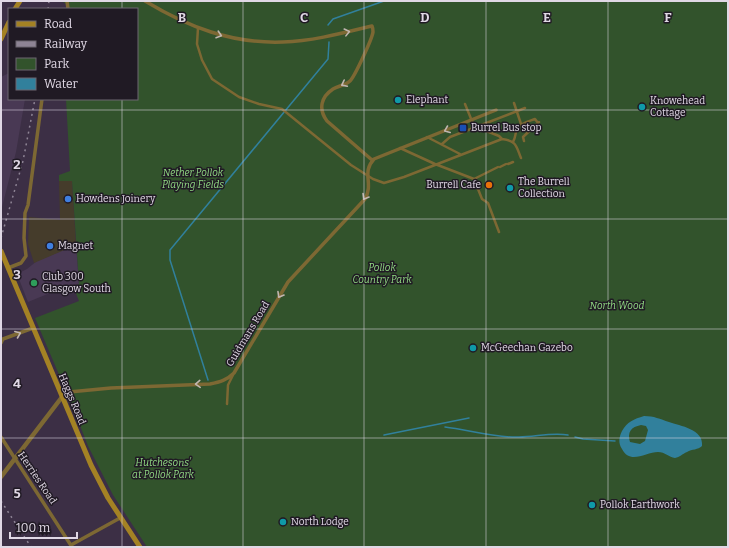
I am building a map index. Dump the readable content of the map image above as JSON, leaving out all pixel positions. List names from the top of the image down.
{
  "streets": {
    "main road": ["Haggs Road"],
    "street": ["Guidmans Road", "Herries Road"]
  },
  "crossings": [
    ["Guidmans Road", "Haggs Road"]
  ],
  "one_way": ["Guidmans Road"],
  "parks": [
    "Nether Pollok Playing Fields",
    "Pollok Country Park",
    "North Wood",
    "Hutchesons’ at Pollok Park"
  ],
  "places": {
    "other": [
      "Elephant",
      "Knowehead Cottage",
      "Burrell Cafe",
      "The Burrell Collection",
      "Howdens Joinery",
      "Magnet",
      "Club 300 Glasgow South",
      "McGeechan Gazebo",
      "Pollok Earthwork",
      "North Lodge"
    ],
    "transit": ["Burrel Bus stop"]
  },
  "legend": [
    "Road",
    "Railway",
    "Park",
    "Water"
  ],
  "scale_bar": "100 m",
  "grid": {
    "columns": [
      "B",
      "C",
      "D",
      "E",
      "F"
    ],
    "rows": [
      "2",
      "3",
      "4",
      "5"
    ]
  }
}
